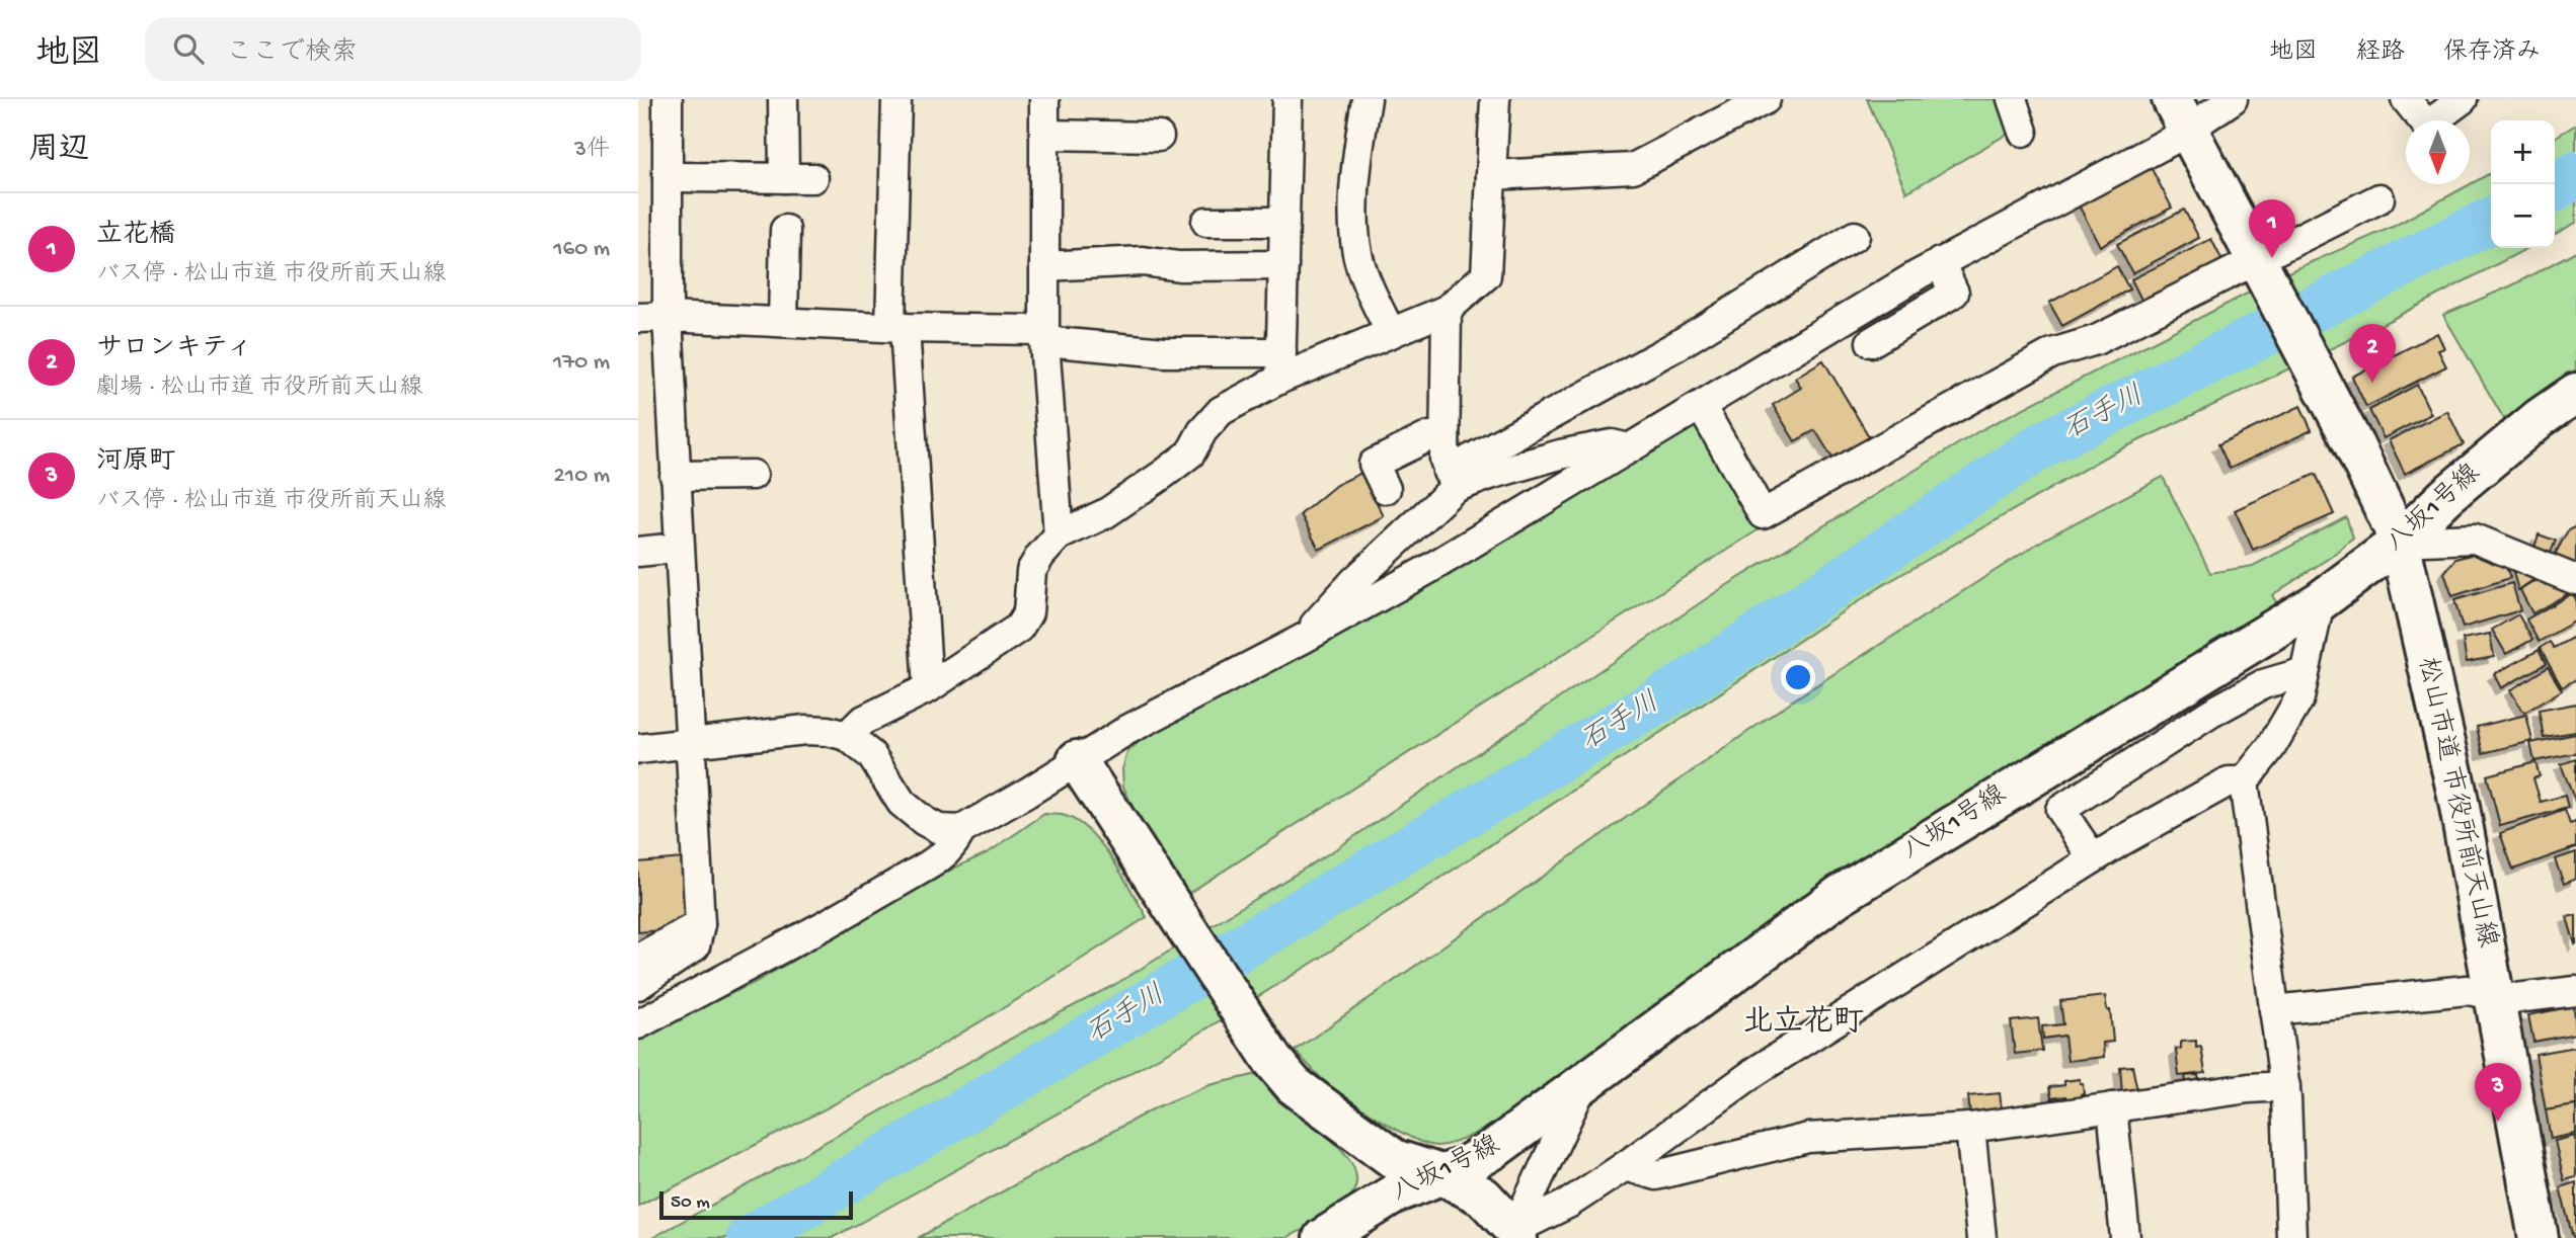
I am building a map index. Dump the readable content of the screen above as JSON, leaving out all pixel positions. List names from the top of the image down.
{
  "streets": {
    "street": ["八坂1号線", "松山市道 市役所前天山線"]
  },
  "crossings": [
    ["八坂1号線", "松山市道 市役所前天山線"]
  ],
  "districts": ["北立花町"],
  "water": ["石手川"],
  "scale_bar": "50 m",
  "north": "bottom",
  "page": {
    "header": "地図",
    "search": "ここで検索",
    "nav": ["地図", "経路", "保存済み"],
    "heading": ["周辺", "3件"],
    "map_buttons": ["+", "−"],
    "list": [
      {
        "mark": "1",
        "name": "立花橋",
        "note": "バス停 · 松山市道 市役所前天山線",
        "value": "160 m"
      },
      {
        "mark": "2",
        "name": "サロンキティ",
        "note": "劇場 · 松山市道 市役所前天山線",
        "value": "170 m"
      },
      {
        "mark": "3",
        "name": "河原町",
        "note": "バス停 · 松山市道 市役所前天山線",
        "value": "210 m"
      }
    ],
    "pins": ["1", "2", "3"],
    "scale": "50 m"
  }
}
